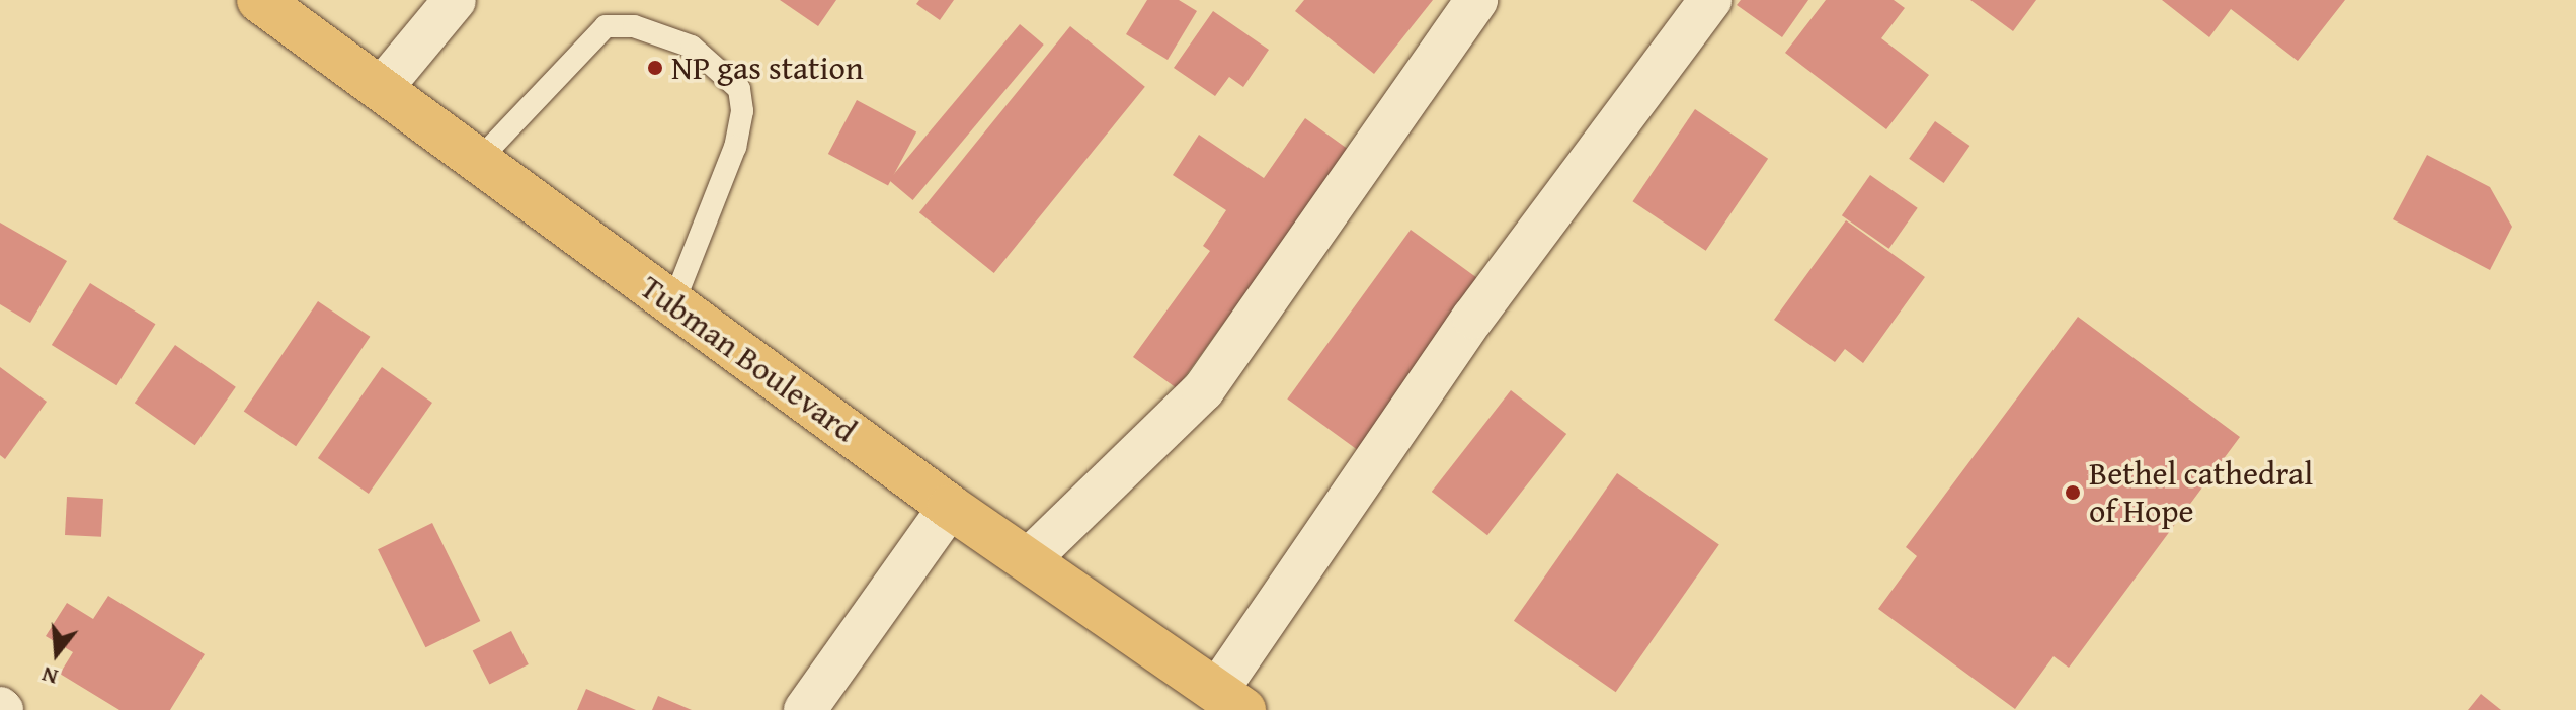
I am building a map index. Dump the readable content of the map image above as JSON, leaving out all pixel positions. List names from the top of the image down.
{
  "streets": {
    "highway": ["Tubman Boulevard"]
  },
  "places": ["NP gas station", "Bethel cathedral of Hope"],
  "north": "bottom"
}
